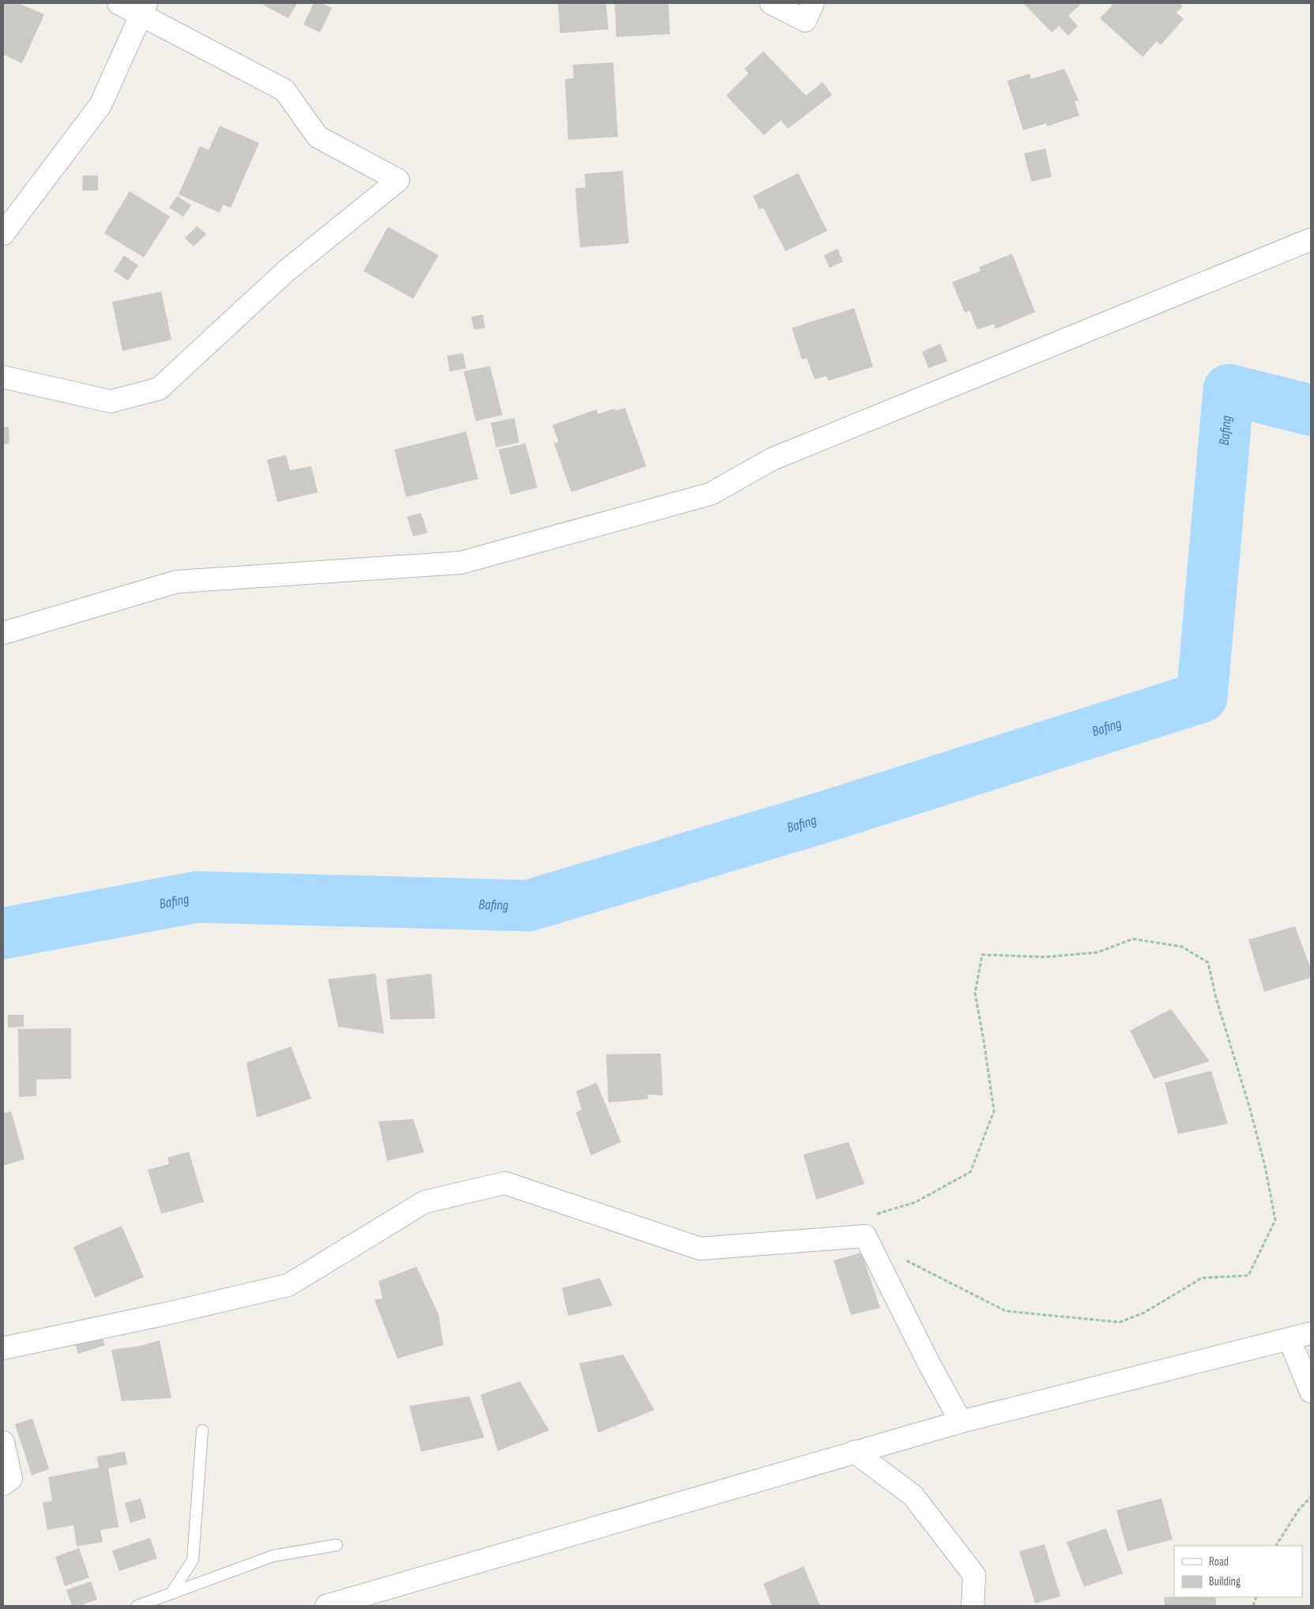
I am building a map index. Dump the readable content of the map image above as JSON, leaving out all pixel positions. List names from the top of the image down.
{
  "water": ["Bafing"],
  "legend": ["Road", "Building"]
}
